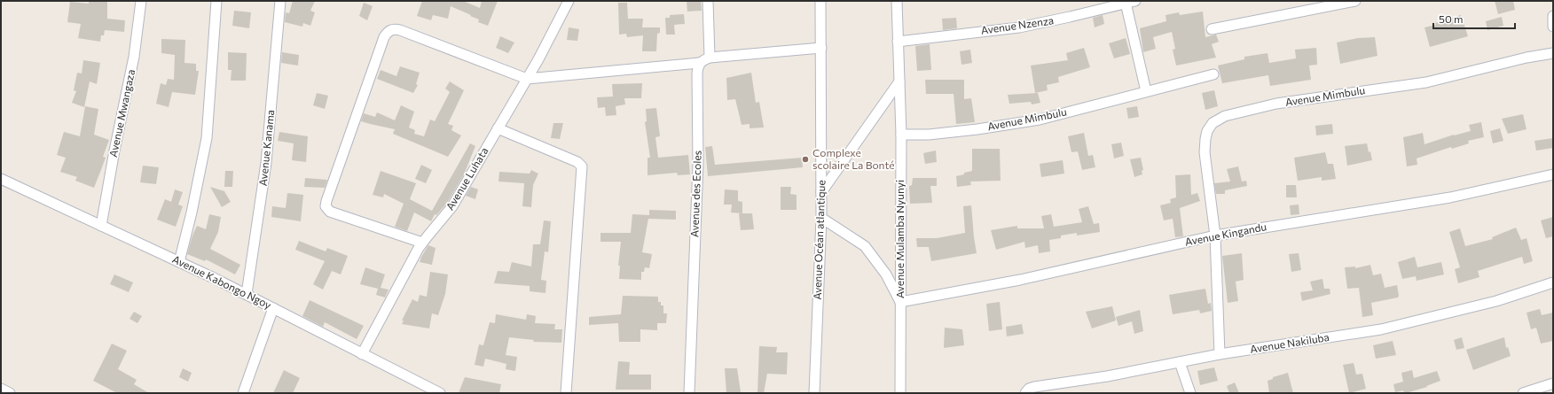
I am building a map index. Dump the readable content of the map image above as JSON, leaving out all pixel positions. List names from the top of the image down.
{
  "streets": {
    "street": [
      "Avenue Nzenza",
      "Avenue Mimbulu",
      "Avenue Mwangaza",
      "Avenue Kanama",
      "Avenue Luhata",
      "Avenue des Ecoles",
      "Avenue Kingandu",
      "Avenue Mulamba Nyunyi",
      "Avenue Océan atlantique",
      "Avenue Kabongo Ngoy",
      "Avenue Nakiluba"
    ]
  },
  "crossings": [
    ["Avenue Nzenza", "Avenue Mulamba Nyunyi"],
    ["Avenue Mimbulu", "Avenue Kingandu"],
    ["Avenue Mimbulu", "Avenue Mulamba Nyunyi"],
    ["Avenue Mimbulu", "Avenue Nakiluba"],
    ["Avenue Mwangaza", "Avenue Kabongo Ngoy"],
    ["Avenue Kanama", "Avenue Kabongo Ngoy"],
    ["Avenue Luhata", "Avenue Kabongo Ngoy"],
    ["Avenue Kingandu", "Avenue Mulamba Nyunyi"]
  ],
  "places": ["Complexe scolaire La Bonté"],
  "scale_bar": "50 m"
}
